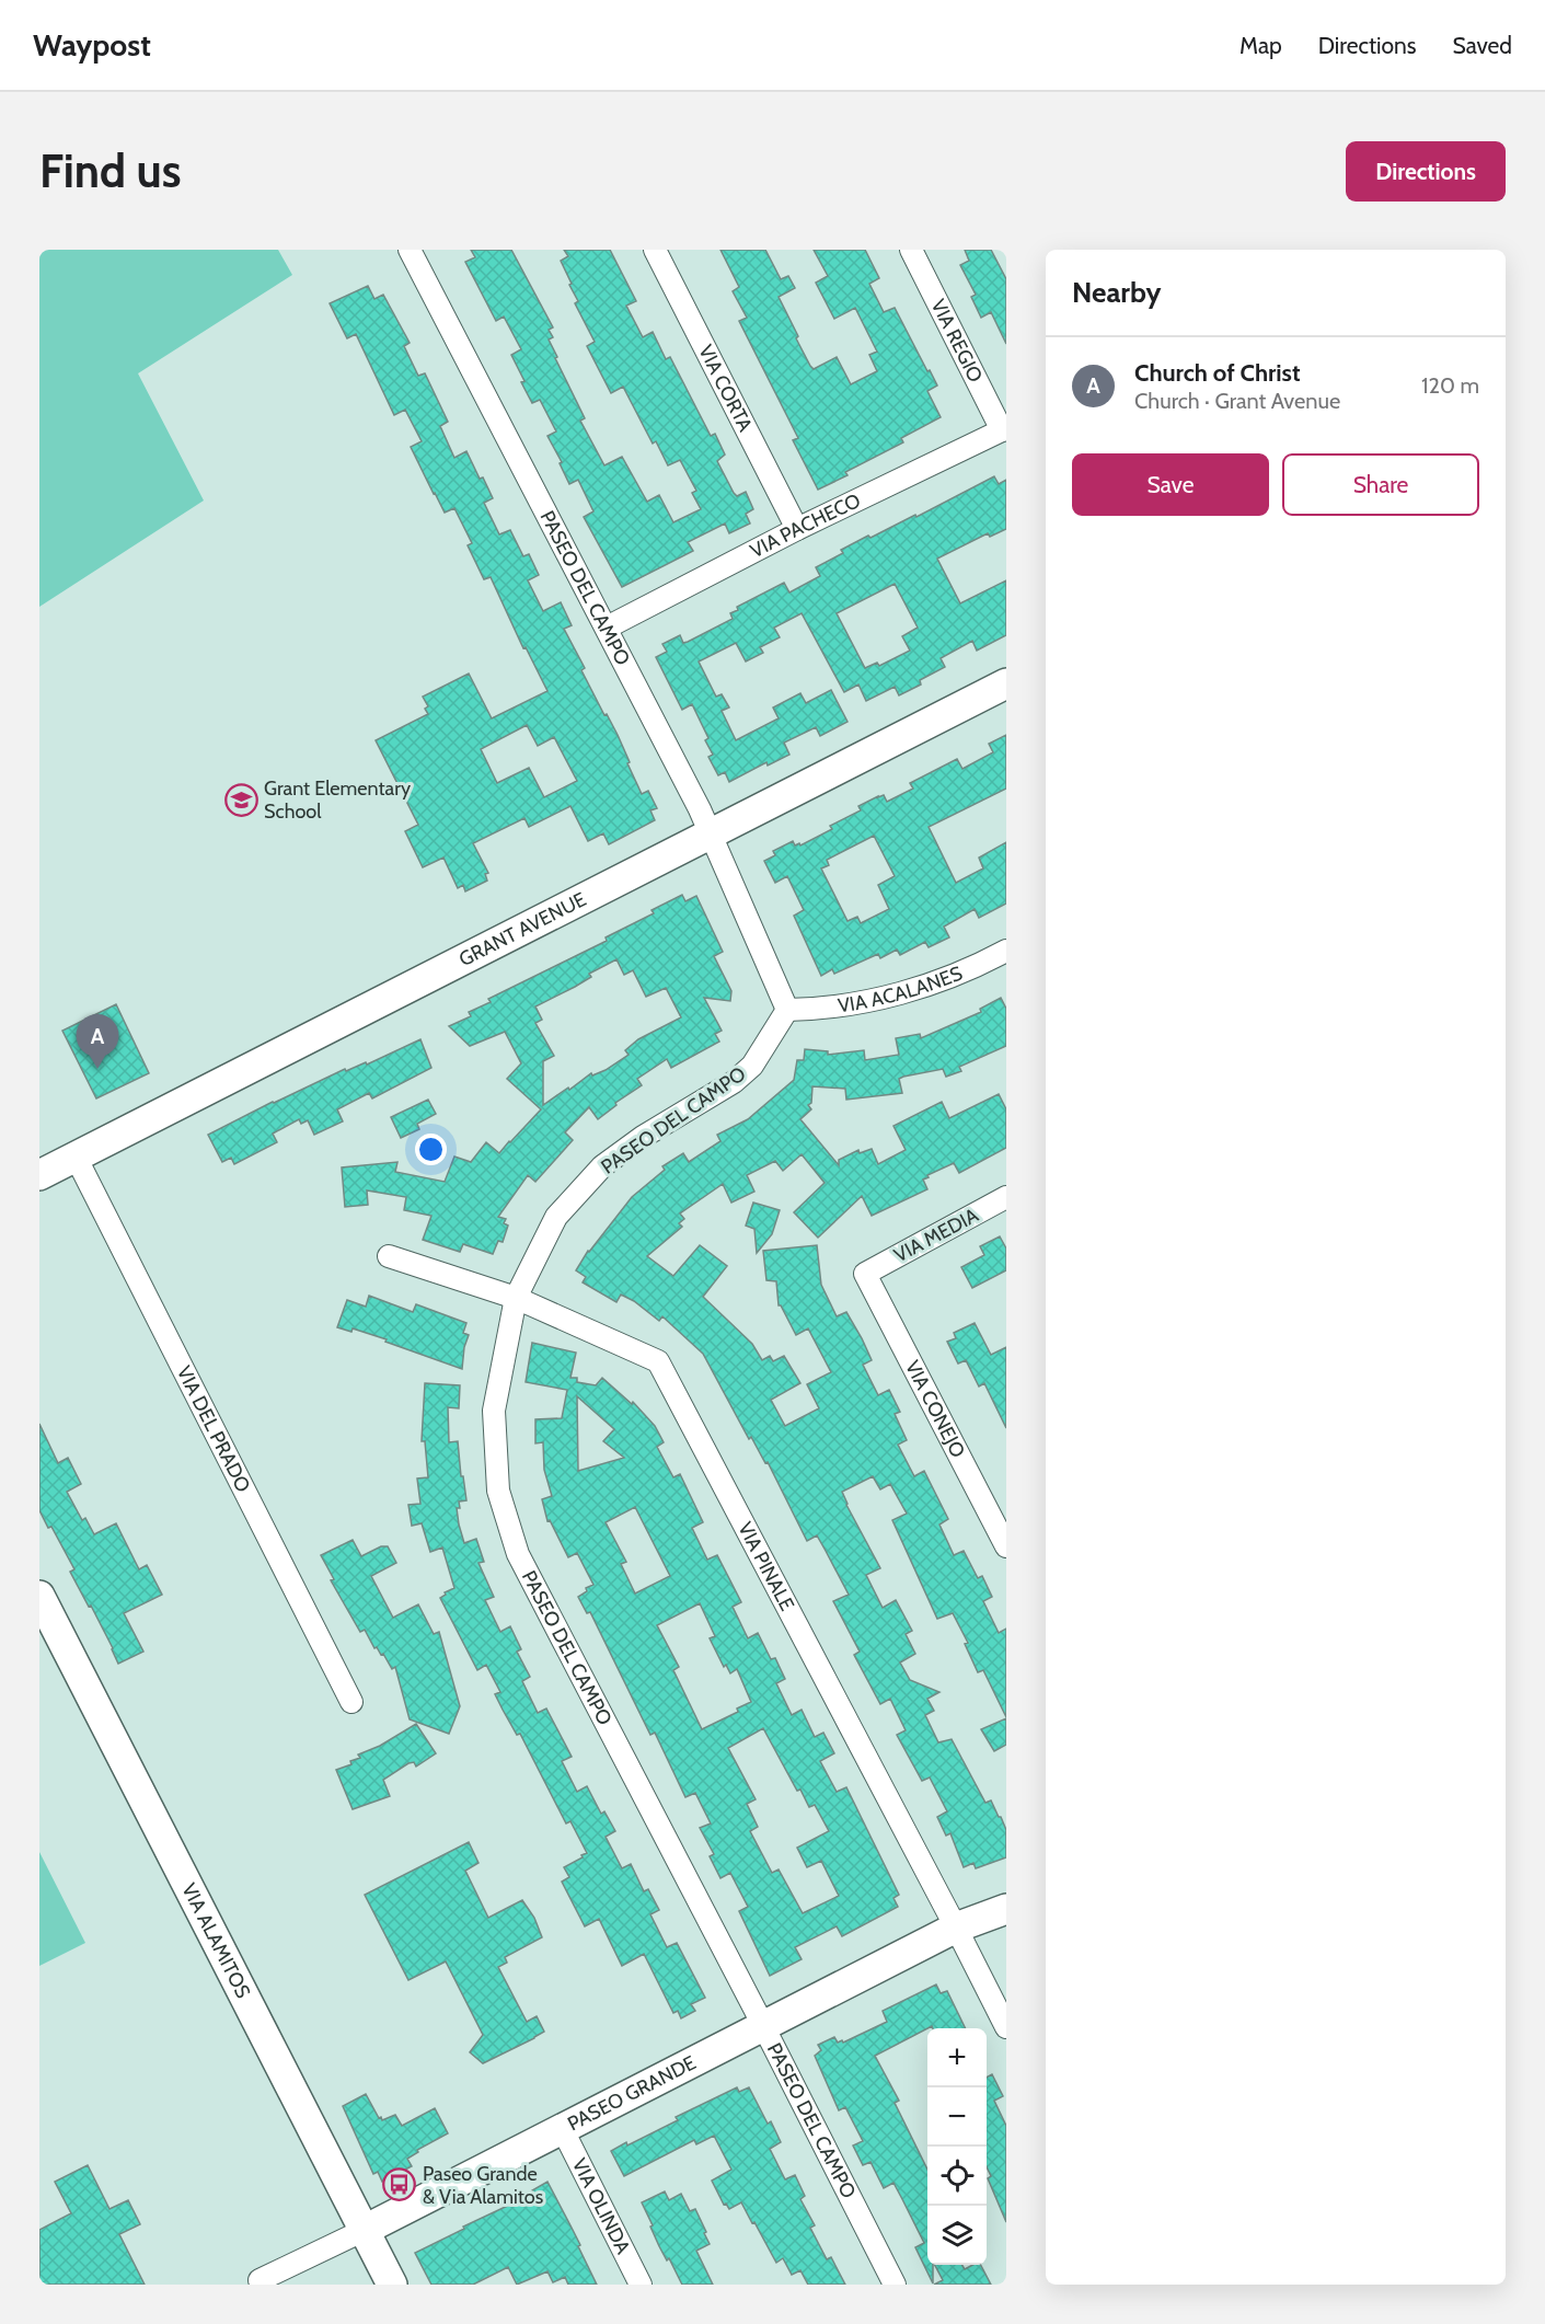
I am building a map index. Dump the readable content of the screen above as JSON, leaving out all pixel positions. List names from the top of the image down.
{
  "streets": {
    "street": [
      "VIA REGIO",
      "VIA CORTA",
      "VIA PACHECO",
      "PASEO DEL CAMPO",
      "GRANT AVENUE",
      "VIA ACALANES",
      "VIA MEDIA",
      "VIA CONEJO",
      "VIA DEL PRADO",
      "VIA PINALE",
      "VIA ALAMITOS",
      "PASEO GRANDE",
      "VIA OLINDA"
    ]
  },
  "crossings": [
    ["VIA REGIO", "VIA PACHECO"],
    ["VIA CORTA", "VIA PACHECO"],
    ["VIA PACHECO", "PASEO DEL CAMPO"],
    ["PASEO DEL CAMPO", "GRANT AVENUE"],
    ["PASEO DEL CAMPO", "VIA ACALANES"],
    ["PASEO DEL CAMPO", "VIA PINALE"],
    ["PASEO DEL CAMPO", "PASEO GRANDE"],
    ["GRANT AVENUE", "VIA DEL PRADO"],
    ["VIA MEDIA", "VIA CONEJO"],
    ["VIA PINALE", "PASEO GRANDE"],
    ["VIA ALAMITOS", "PASEO GRANDE"],
    ["PASEO GRANDE", "VIA OLINDA"]
  ],
  "places": {
    "school or university": ["Grant Elementary School"],
    "bus stop": ["Paseo Grande & Via Alamitos"]
  },
  "page": {
    "header": "Waypost",
    "nav": ["Map", "Directions", "Saved"],
    "buttons": [
      "Directions",
      ["Save", "Share"]
    ],
    "title": "Find us",
    "heading": "Nearby",
    "list": [
      {
        "mark": "A",
        "name": "Church of Christ",
        "note": "Church · Grant Avenue",
        "value": "120 m"
      }
    ],
    "pins": "A",
    "map_buttons": ["+", "−"]
  }
}
